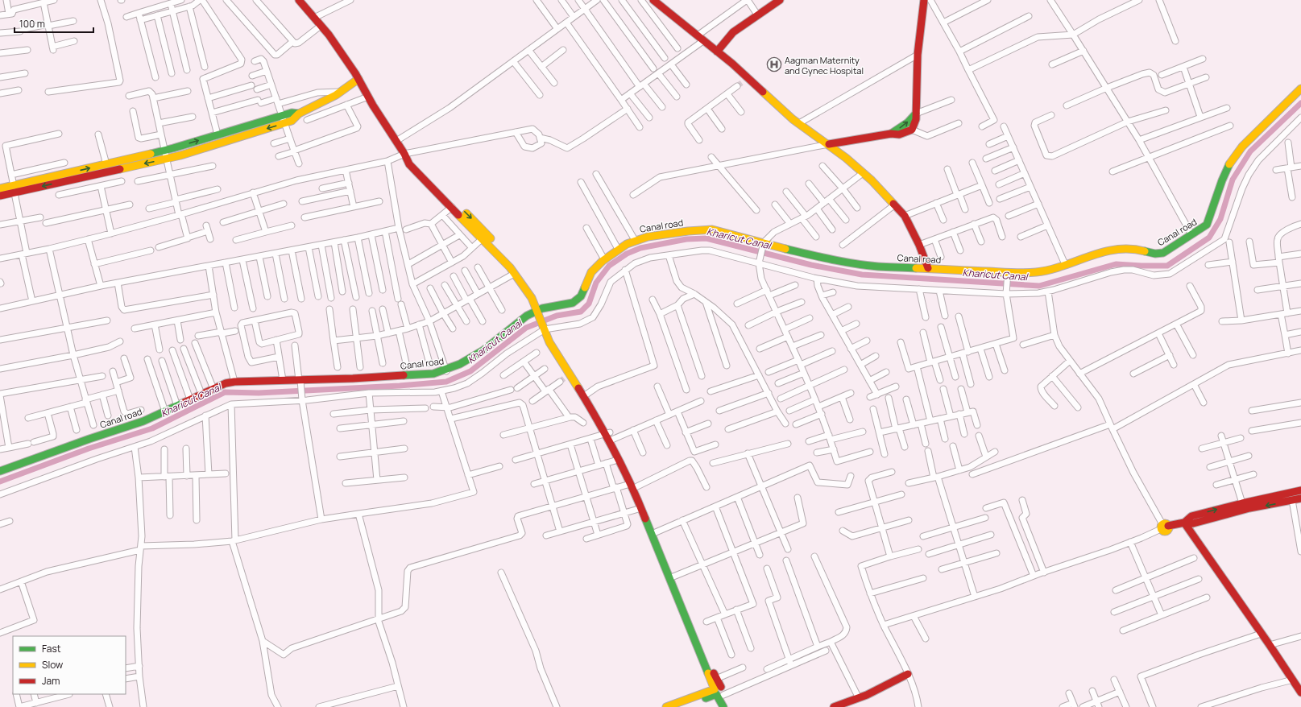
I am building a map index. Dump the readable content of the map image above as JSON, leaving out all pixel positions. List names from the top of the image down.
{
  "streets": {
    "street": ["Canal road"]
  },
  "water": ["Kharicut Canal"],
  "places": {
    "hospital": ["Aagman Maternity and Gynec Hospital"]
  },
  "legend": ["Fast", "Slow", "Jam"],
  "scale_bar": "100 m"
}
